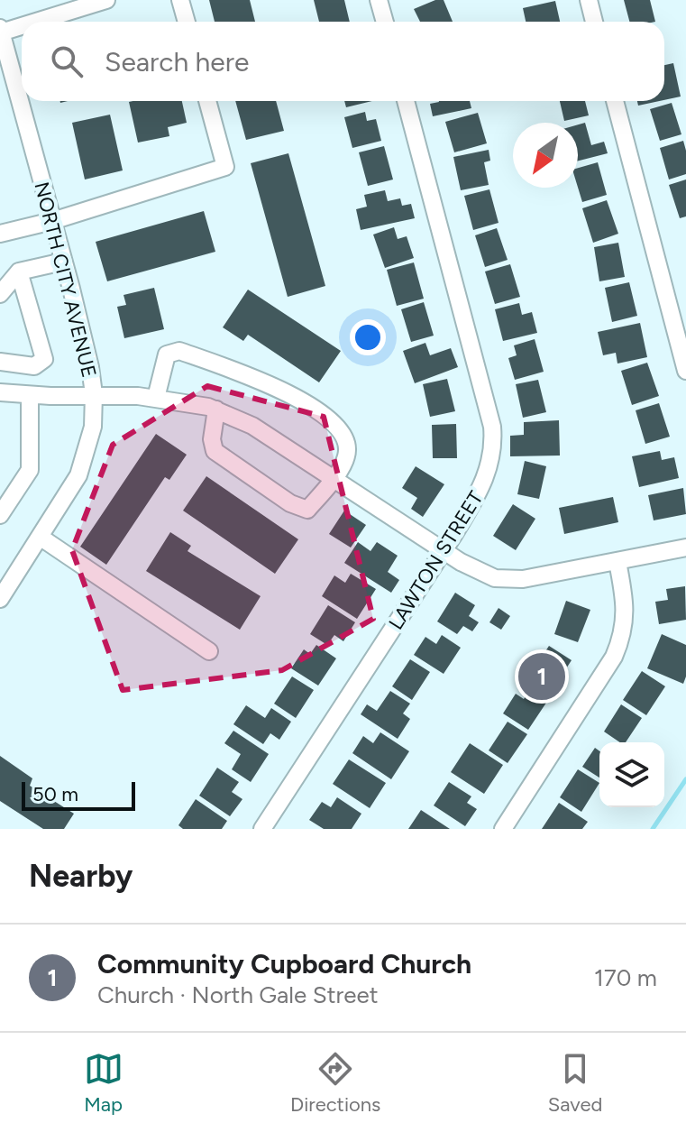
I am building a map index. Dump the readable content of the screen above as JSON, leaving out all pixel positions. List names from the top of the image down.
{
  "streets": {
    "street": ["NORTH CITY AVENUE", "LAWTON STREET"]
  },
  "scale_bar": "50 m",
  "north": "bottom left",
  "page": {
    "search": "Search here",
    "pins": "1",
    "scale": "50 m",
    "heading": "Nearby",
    "list": [
      {
        "mark": "1",
        "name": "Community Cupboard Church",
        "note": "Church · North Gale Street",
        "value": "170 m"
      }
    ],
    "nav": ["Map", "Directions", "Saved"]
  }
}
